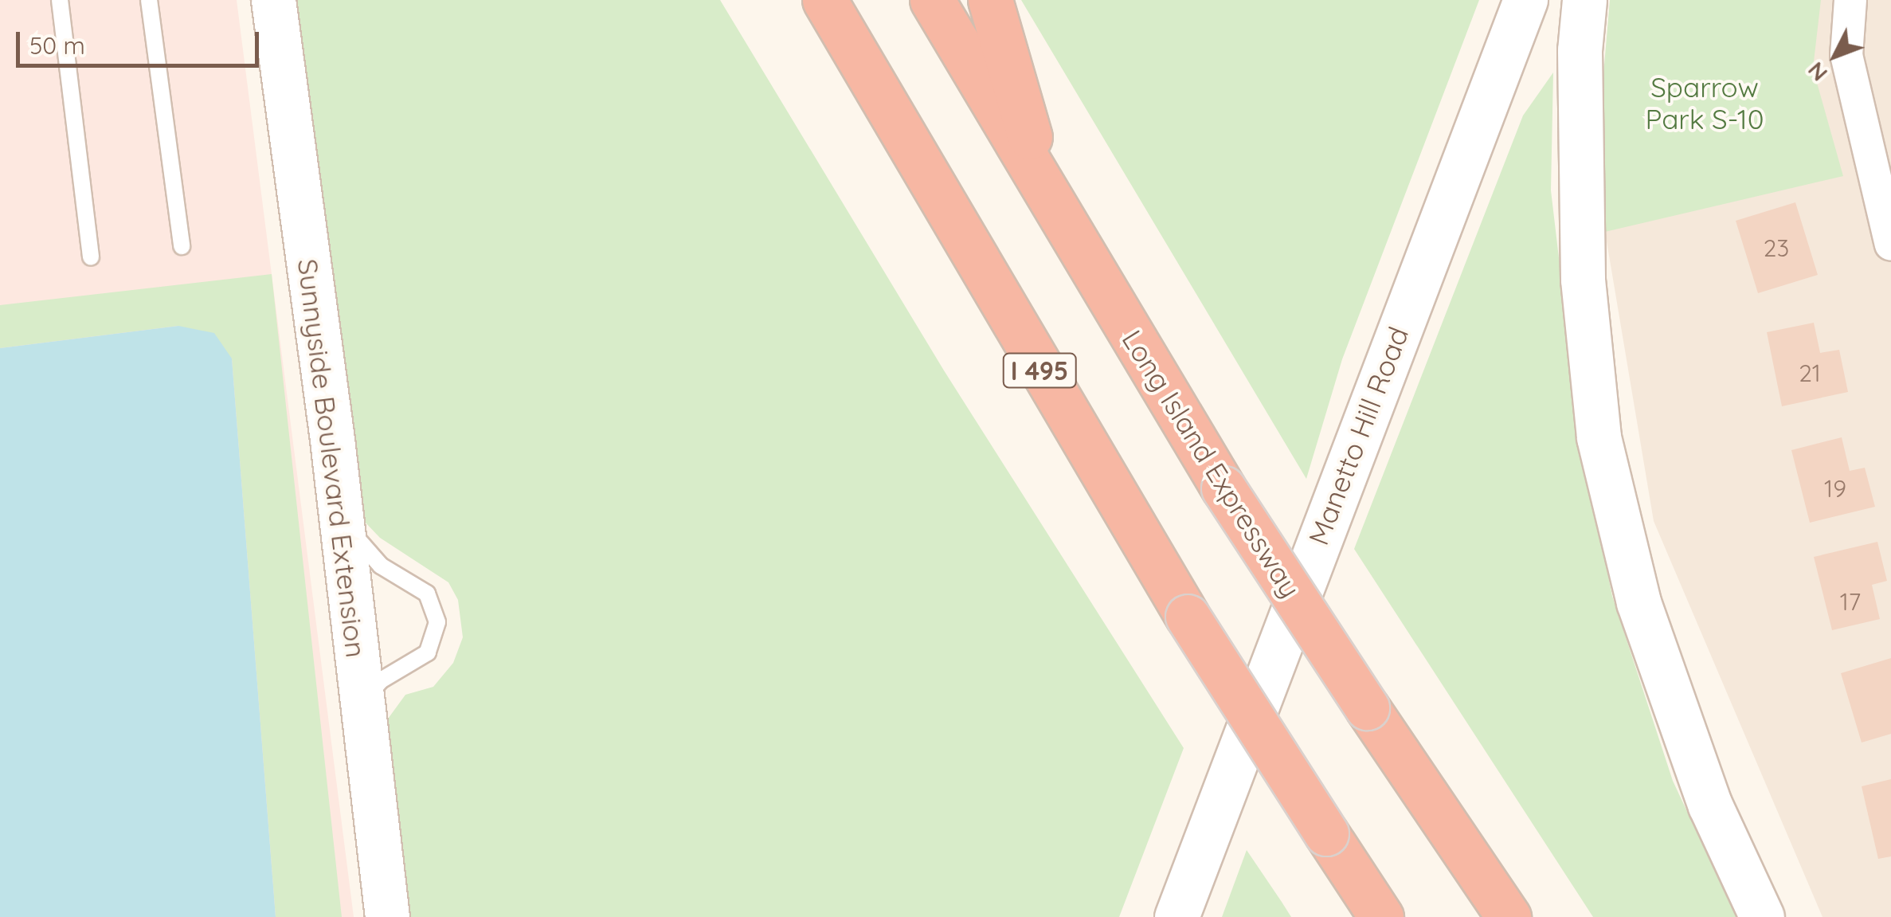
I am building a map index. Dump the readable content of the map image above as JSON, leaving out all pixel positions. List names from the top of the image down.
{
  "streets": {
    "highway": ["I 495", "Long Island Expressway"],
    "main road": ["Manetto Hill Road", "Sunnyside Boulevard Extension"]
  },
  "parks": ["Sparrow Park S-10"],
  "house_numbers": [
    "23",
    "21",
    "19",
    "17"
  ],
  "scale_bar": "50 m",
  "north": "bottom left"
}
